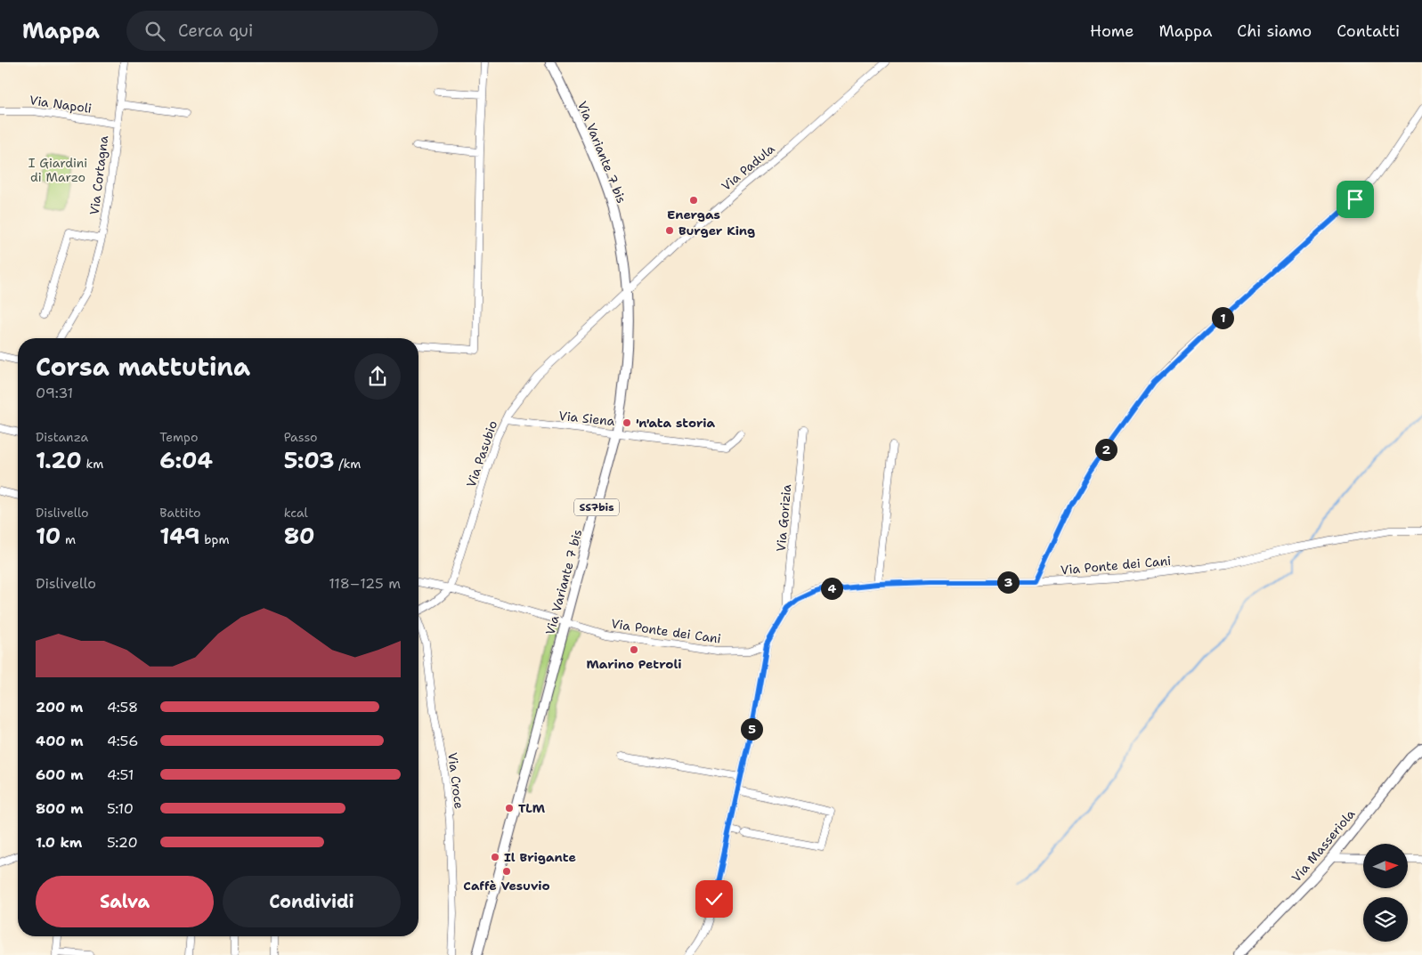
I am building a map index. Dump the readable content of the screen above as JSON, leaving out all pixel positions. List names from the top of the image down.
{
  "streets": {
    "main road": ["Via Variante 7 bis", "SS7bis", "Via Masseriola"],
    "street": [
      "Via Napoli",
      "Via Padula",
      "Via Cortagna",
      "Via Siena",
      "Via Pasubio",
      "Via Gorizia",
      "Via Ponte dei Cani",
      "Via Croce"
    ]
  },
  "crossings": [
    ["Via Napoli", "Via Cortagna"],
    ["Via Variante 7 bis", "Via Padula"],
    ["Via Variante 7 bis", "Via Siena"],
    ["Via Variante 7 bis", "Via Pasubio"],
    ["Via Padula", "Via Pasubio"],
    ["Via Siena", "Via Pasubio"],
    ["Via Gorizia", "Via Ponte dei Cani"]
  ],
  "parks": ["I Giardini di Marzo"],
  "places": [
    "Energas",
    "Burger King",
    "'n'ata storia",
    "Marino Petroli",
    "TLM",
    "Il Brigante",
    "Caffè Vesuvio"
  ],
  "north": "right",
  "page": {
    "header": "Mappa",
    "search": "Cerca qui",
    "nav": [
      "Home",
      "Mappa",
      "Chi siamo",
      "Contatti"
    ],
    "pins": [
      "1",
      "2",
      "3",
      "4",
      "5"
    ],
    "heading": ["Corsa mattutina", "09:31"],
    "stats": [
      ["Distanza", "1.20 km"],
      ["Tempo", "6:04"],
      ["Passo", "5:03 /km"],
      ["Dislivello", "10 m"],
      ["Battito", "149 bpm"],
      ["kcal", "80"]
    ],
    "chart": ["Dislivello", "118–125 m"],
    "list": [
      {
        "name": "200 m",
        "note": "4:58"
      },
      {
        "name": "400 m",
        "note": "4:56"
      },
      {
        "name": "600 m",
        "note": "4:51"
      },
      {
        "name": "800 m",
        "note": "5:10"
      },
      {
        "name": "1.0 km",
        "note": "5:20"
      }
    ],
    "buttons": ["Salva", "Condividi"]
  }
}
